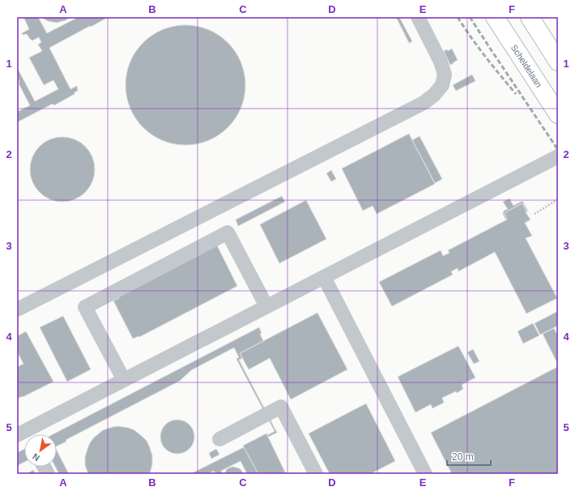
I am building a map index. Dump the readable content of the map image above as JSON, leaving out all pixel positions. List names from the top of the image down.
{
  "streets": {
    "main road": ["Scheldelaan"]
  },
  "scale_bar": "20 m",
  "north": "bottom left",
  "grid": {
    "columns": [
      "A",
      "B",
      "C",
      "D",
      "E",
      "F"
    ],
    "rows": [
      "1",
      "2",
      "3",
      "4",
      "5"
    ]
  }
}
